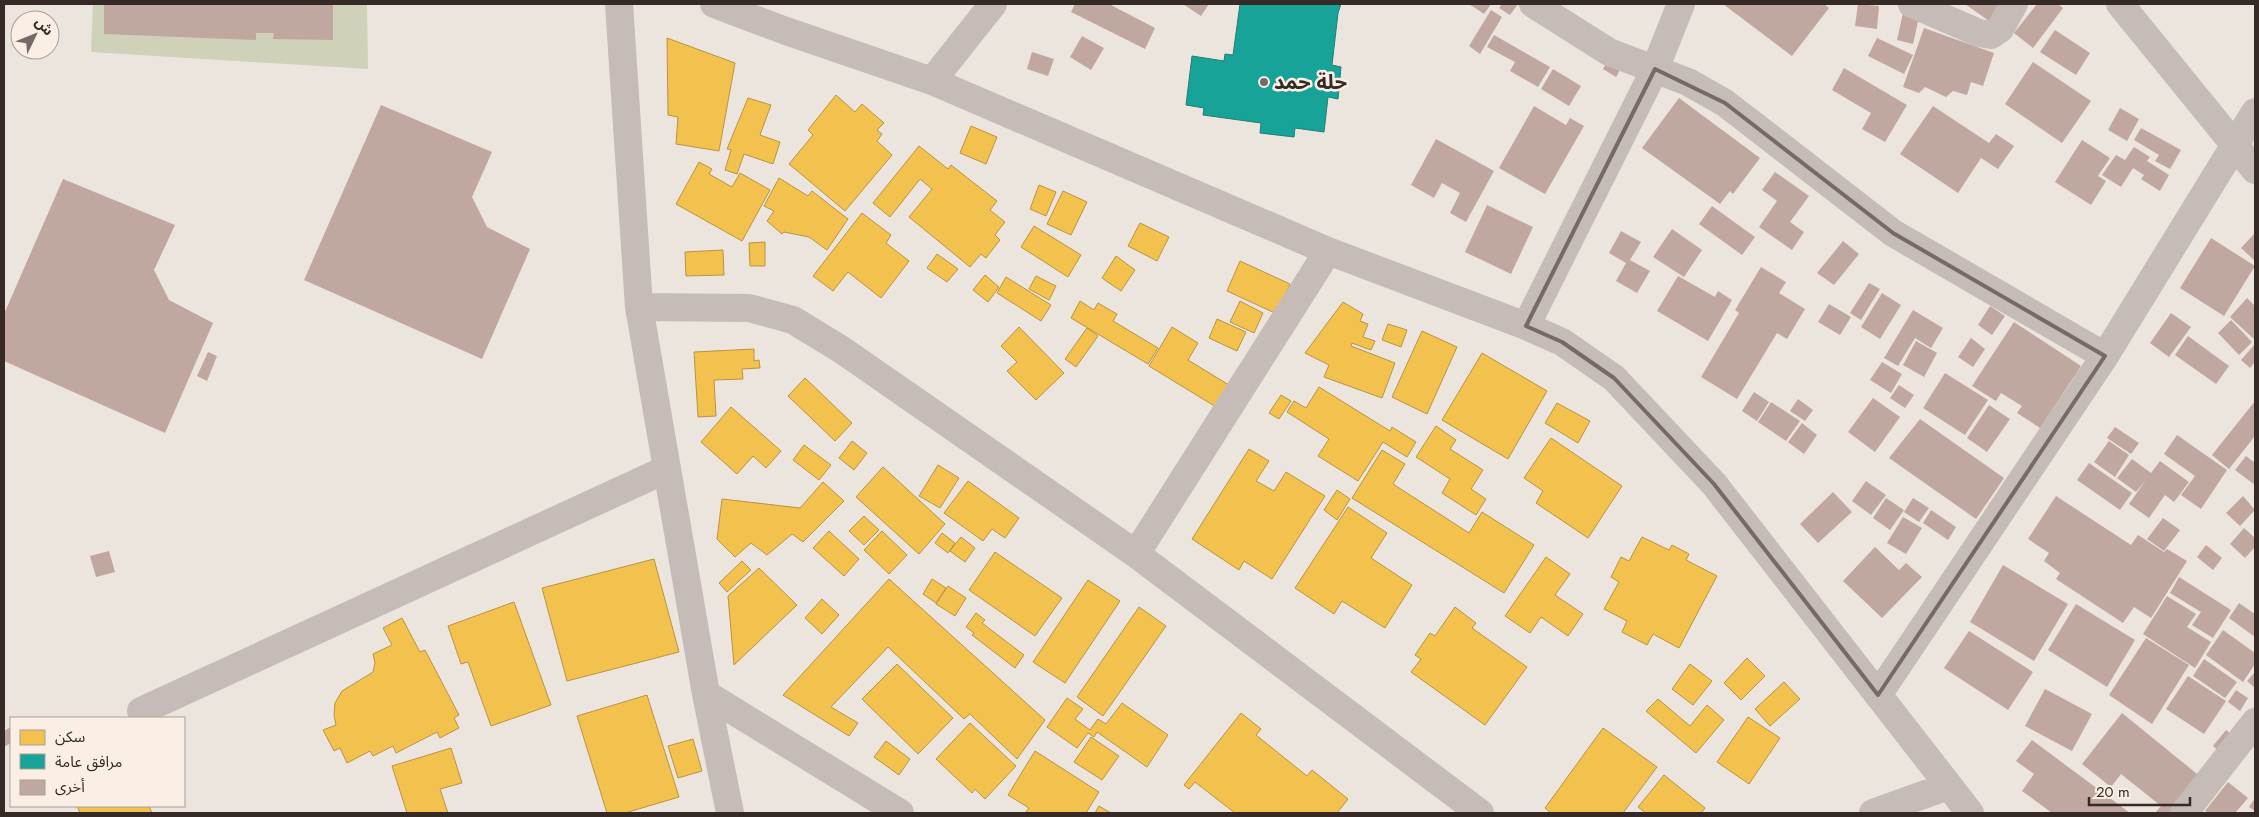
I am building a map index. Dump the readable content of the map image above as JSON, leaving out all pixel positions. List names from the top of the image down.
{
  "places": ["حلة حمد"],
  "legend": ["سكن", "مرافق عامة", "أخرى"],
  "scale_bar": "20 m",
  "north": "top right"
}
